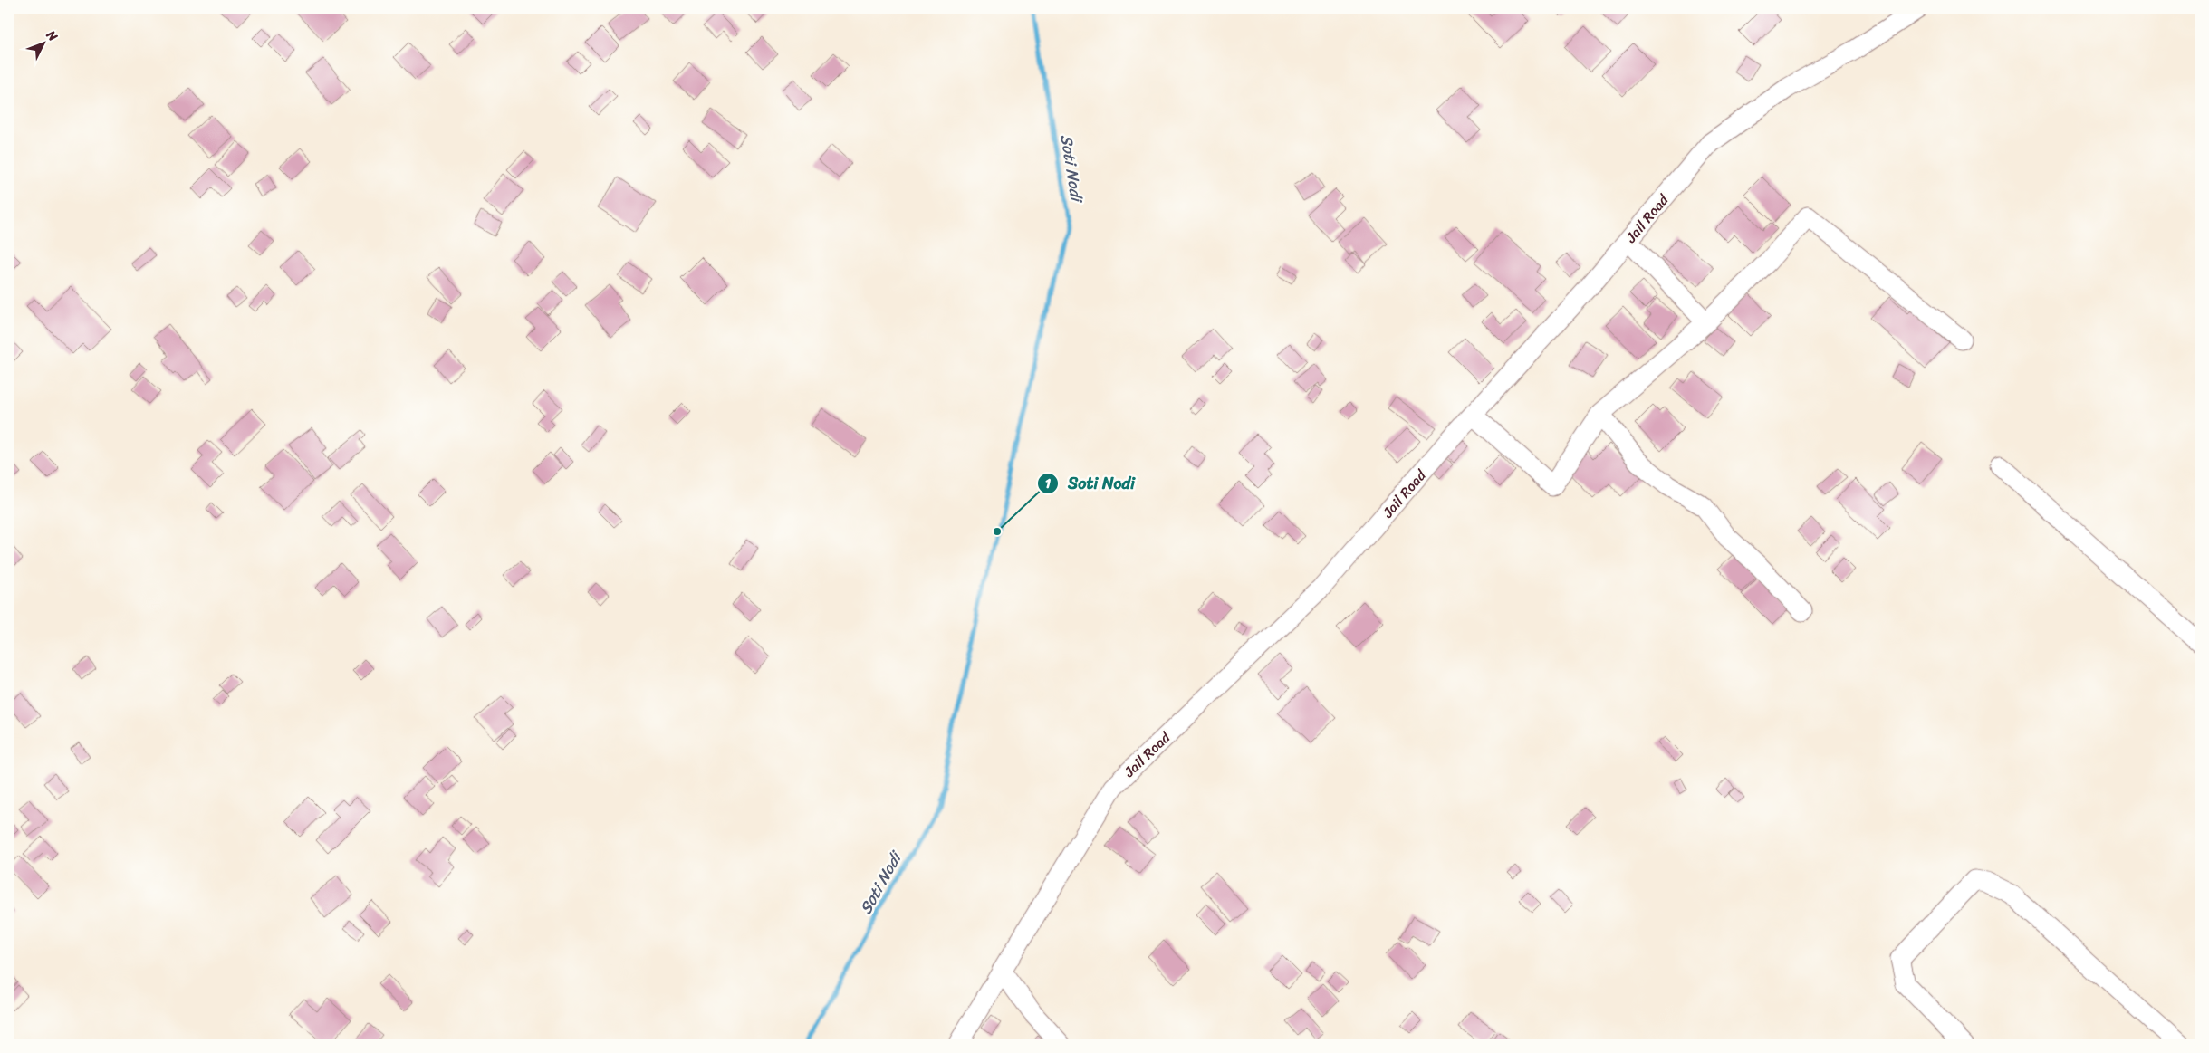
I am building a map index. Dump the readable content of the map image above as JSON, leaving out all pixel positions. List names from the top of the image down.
{
  "streets": {
    "street": ["Jail Road"]
  },
  "water": ["Soti Nodi"],
  "places": ["Soti Nodi"],
  "north": "top right"
}
